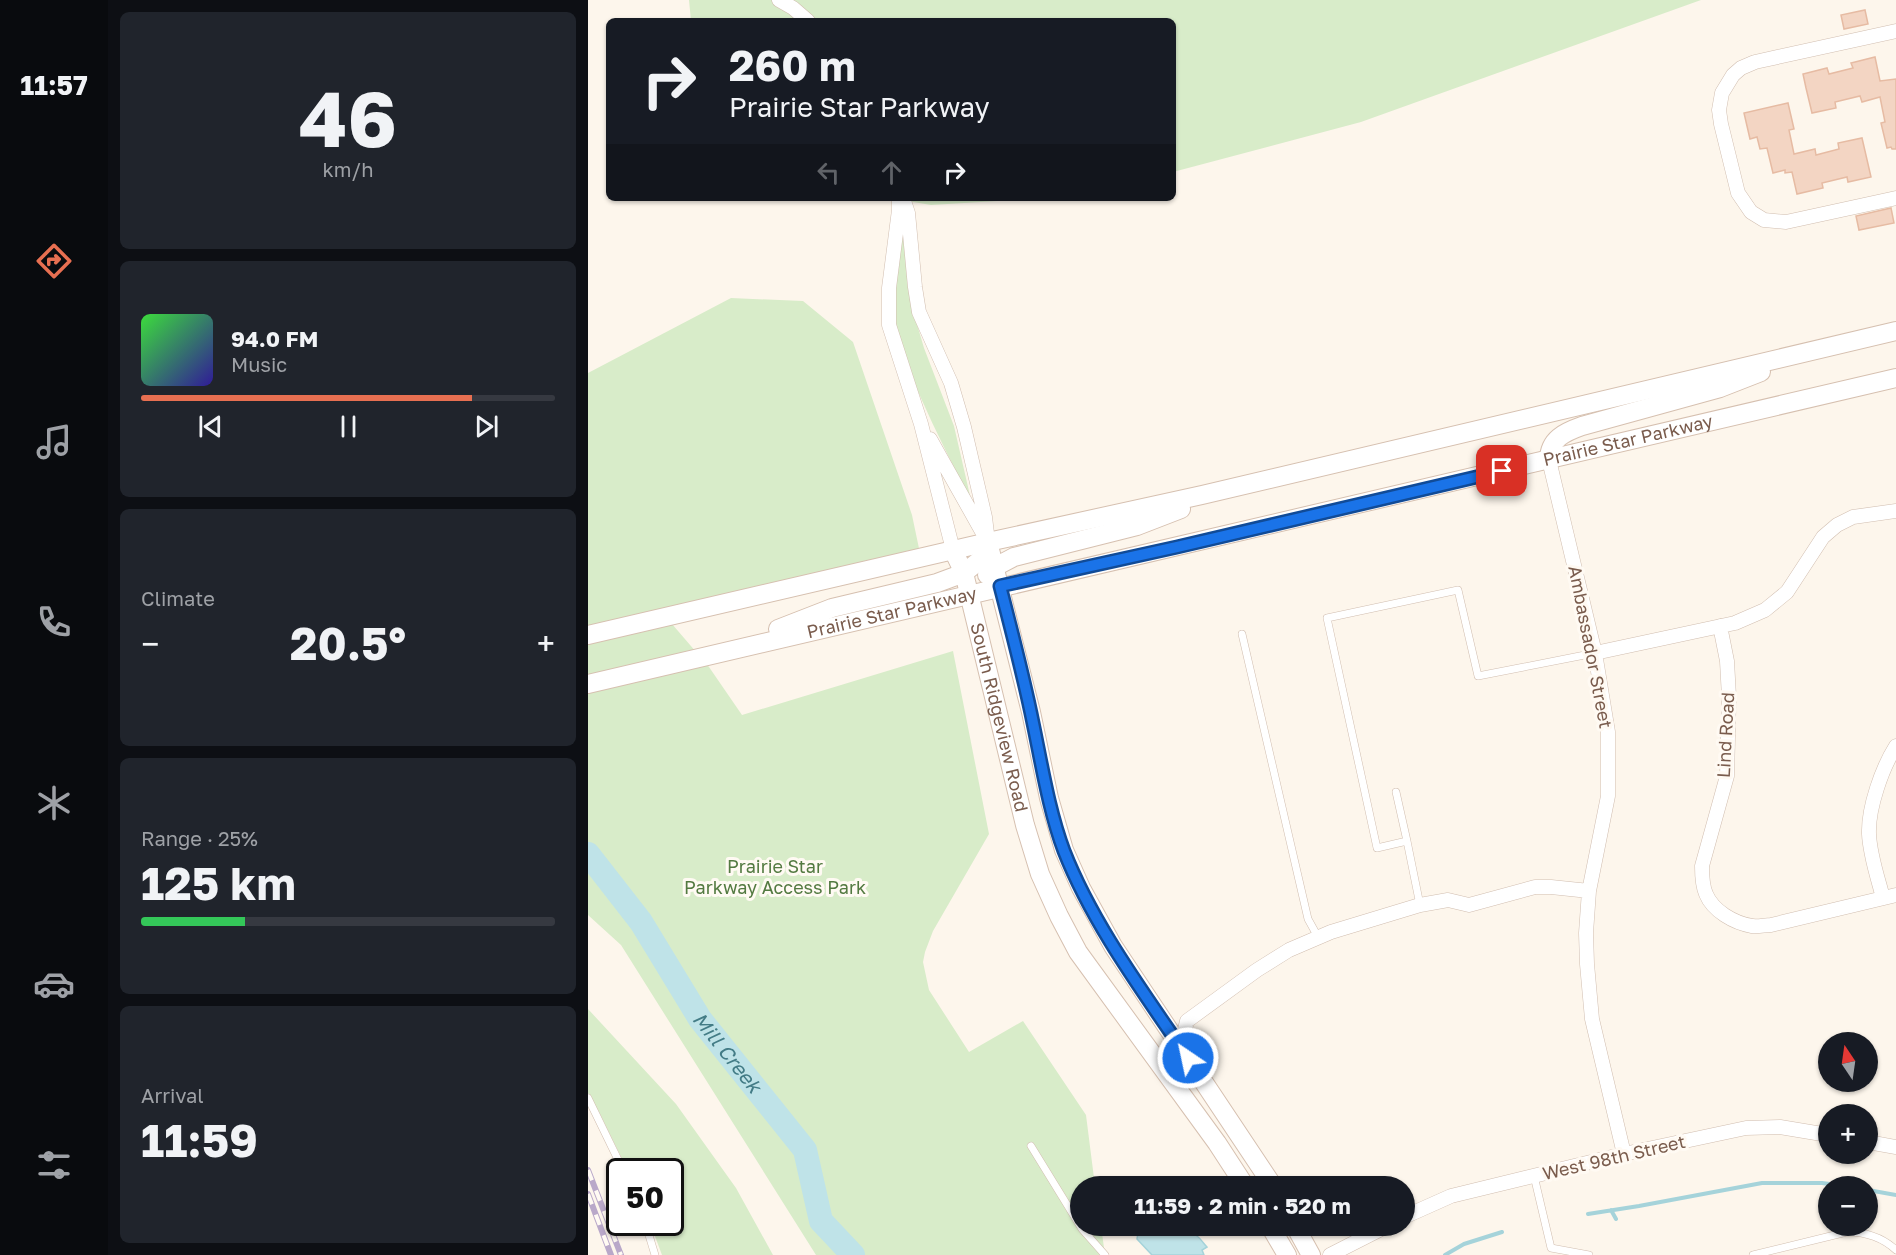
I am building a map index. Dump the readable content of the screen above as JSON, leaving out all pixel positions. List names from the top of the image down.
{
  "streets": {
    "main road": ["Prairie Star Parkway", "South Ridgeview Road"],
    "street": ["Ambassador Street", "Lind Road", "West 98th Street"]
  },
  "crossings": [
    ["Prairie Star Parkway", "Ambassador Street"],
    ["Prairie Star Parkway", "South Ridgeview Road"],
    ["Ambassador Street", "West 98th Street"]
  ],
  "water": ["Mill Creek"],
  "parks": ["Prairie Star Parkway Access Park"],
  "north": "top",
  "page": {
    "tabs": "11:57",
    "tile": [
      ["46", "km/h"],
      "Climate",
      ["Range · 25%", "125 km"],
      ["Arrival", "11:59"]
    ],
    "turn": ["260 m", "Prairie Star Parkway"],
    "song": ["94.0 FM", "Music"],
    "heat": ["−", "20.5°", "+"],
    "map_buttons": ["+", "−"],
    "limit": "50",
    "trip": "11:59 · 2 min · 520 m"
  }
}
